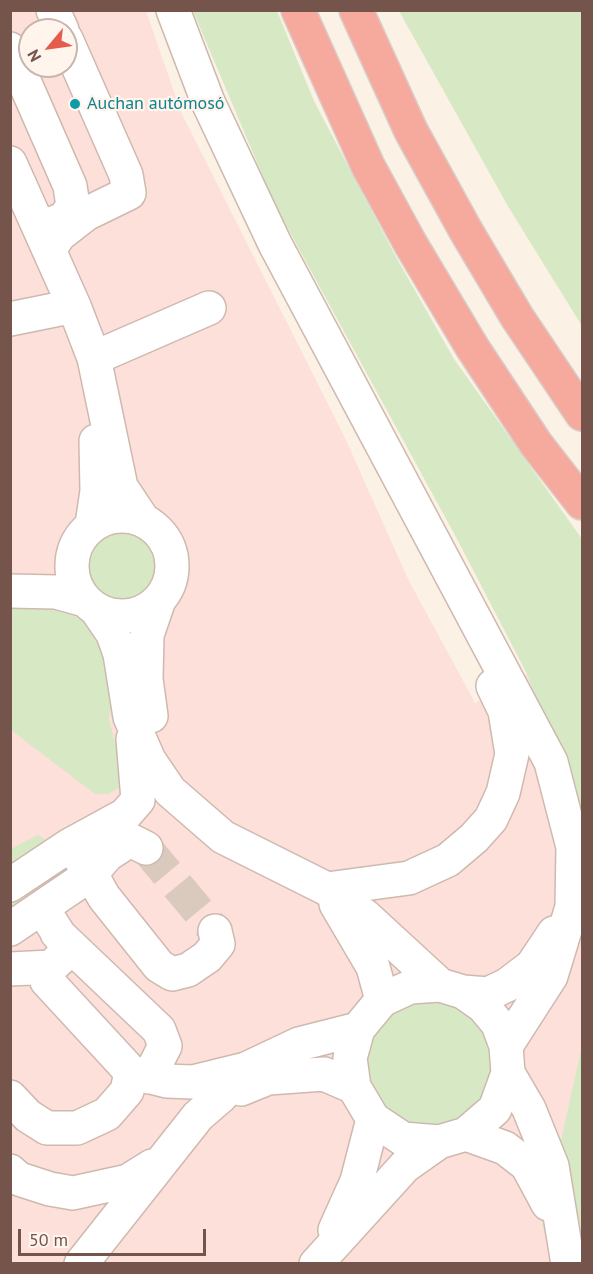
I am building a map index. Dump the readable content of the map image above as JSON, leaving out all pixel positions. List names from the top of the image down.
{
  "places": ["Auchan autómosó"],
  "scale_bar": "50 m",
  "north": "bottom left"
}
